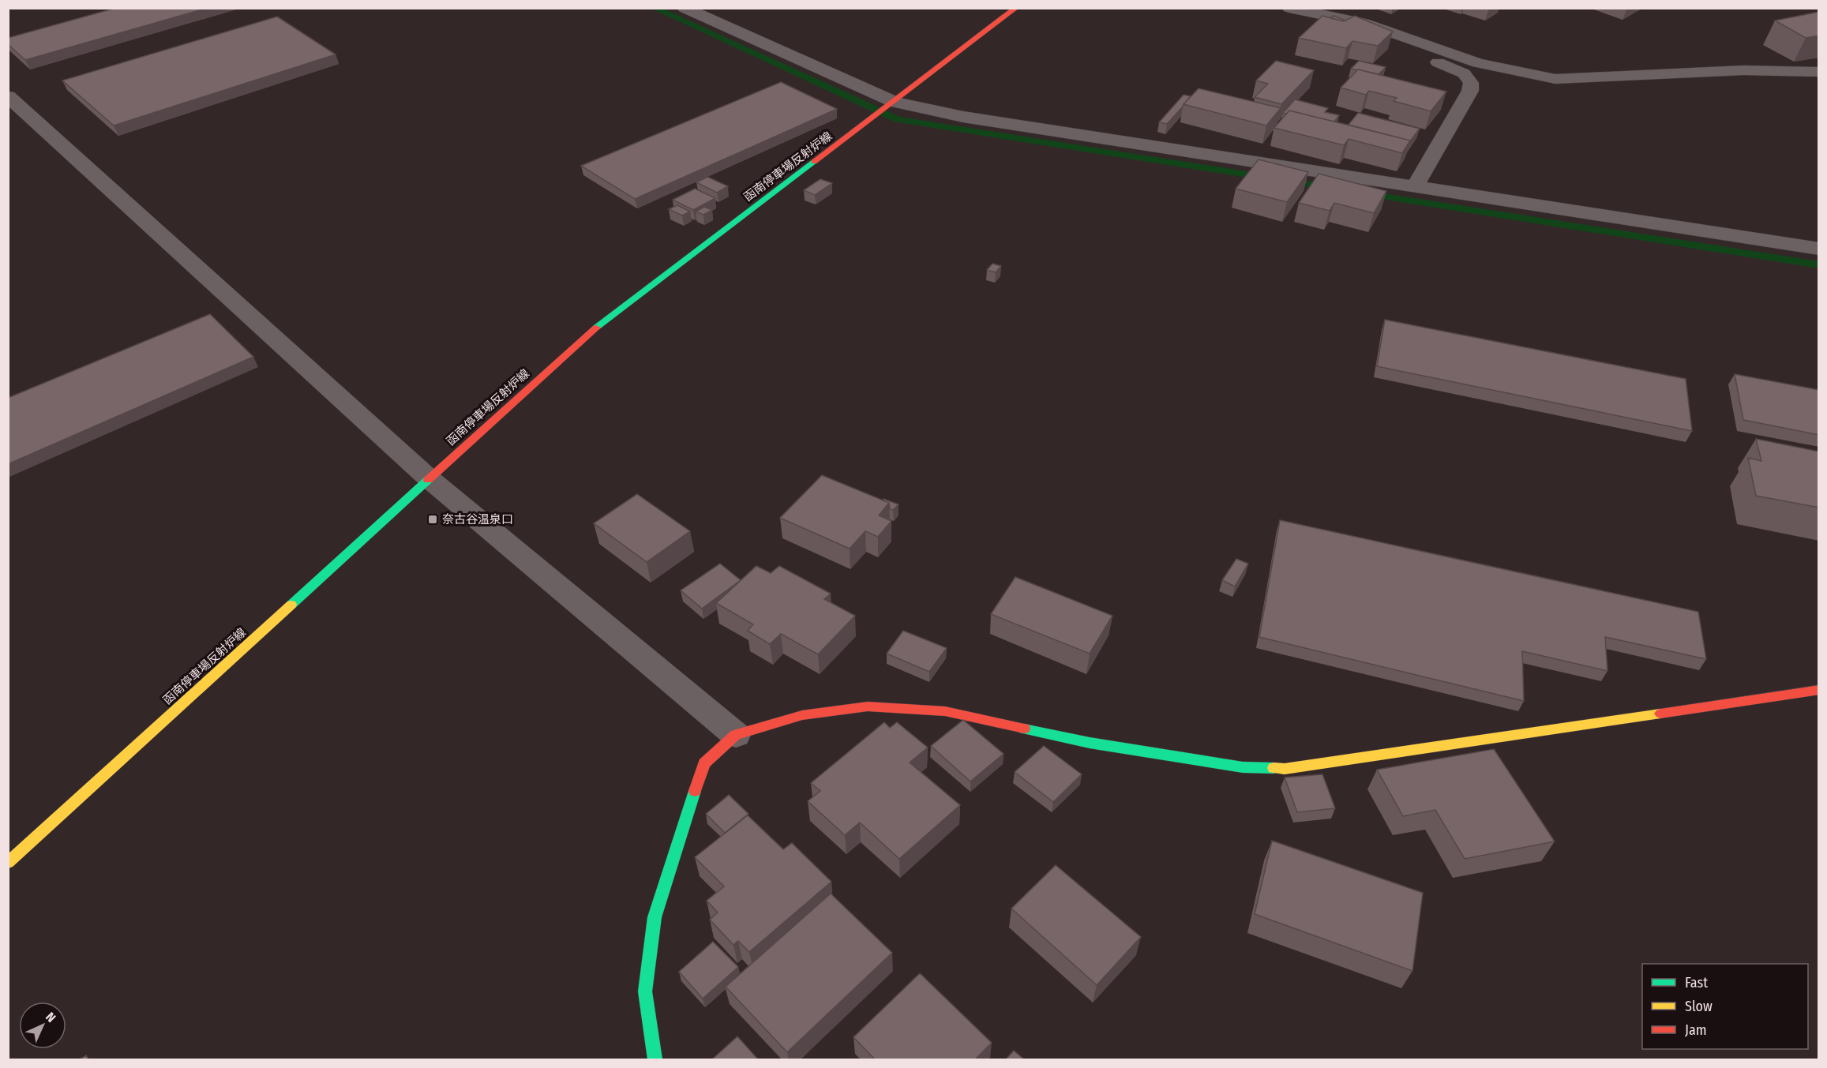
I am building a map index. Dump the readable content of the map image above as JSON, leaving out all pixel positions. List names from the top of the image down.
{
  "streets": {
    "main road": ["函南停車場反射炉線"]
  },
  "places": {
    "transit": ["奈古谷温泉口"]
  },
  "legend": ["Fast", "Slow", "Jam"],
  "north": "top right"
}
